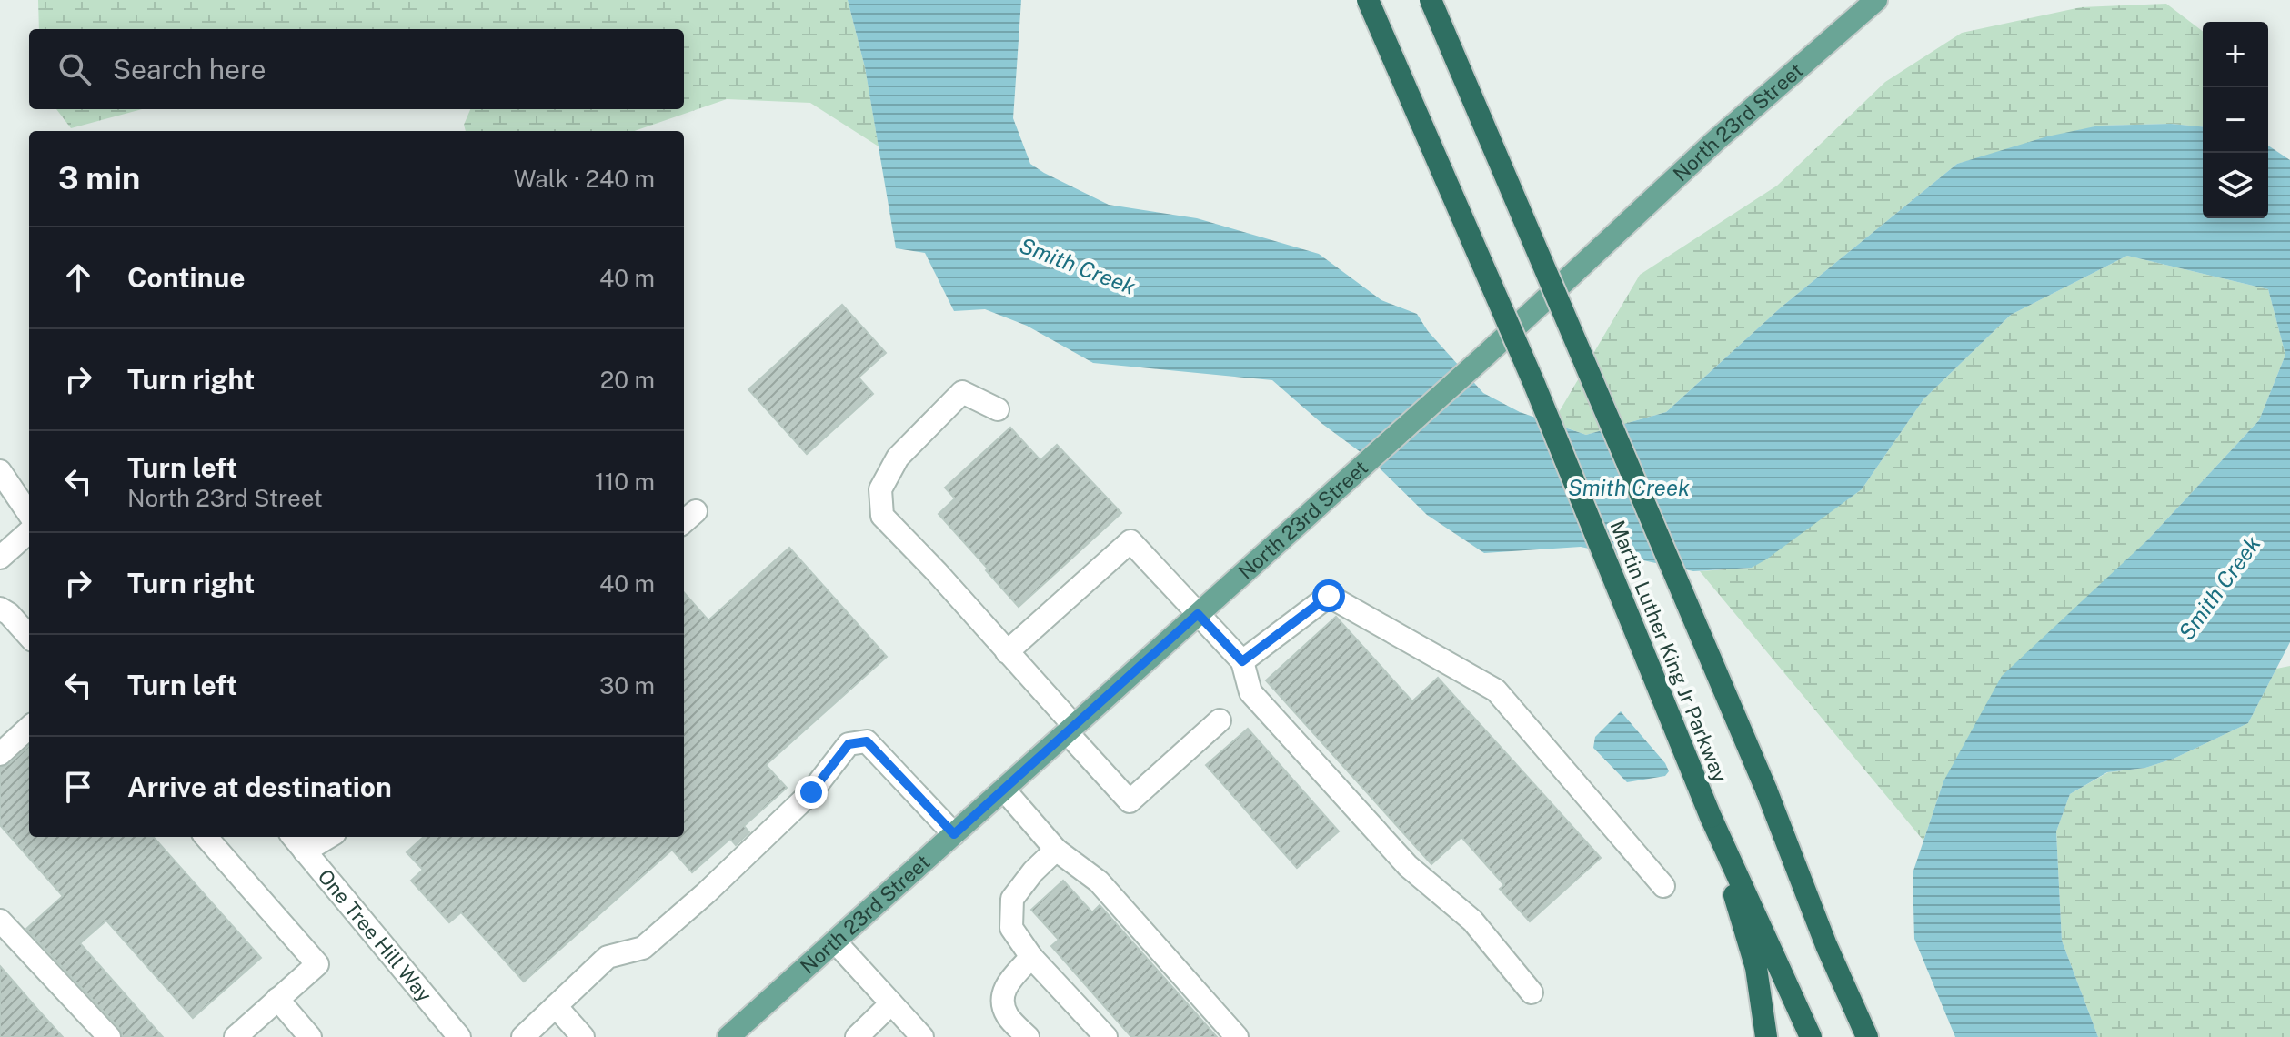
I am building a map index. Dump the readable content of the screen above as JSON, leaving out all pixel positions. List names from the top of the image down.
{
  "streets": {
    "highway": ["Martin Luther King Jr Parkway"],
    "main road": ["North 23rd Street"],
    "street": ["One Tree Hill Way"]
  },
  "water": ["Smith Creek"],
  "page": {
    "map_buttons": ["+", "−"],
    "search": "Search here",
    "heading": ["3 min", "Walk · 240 m"],
    "list": [
      ["Continue", "40 m"],
      ["Turn right", "20 m"],
      ["Turn left", "North 23rd Street", "110 m"],
      ["Turn right", "40 m"],
      ["Turn left", "30 m"],
      "Arrive at destination"
    ]
  }
}
